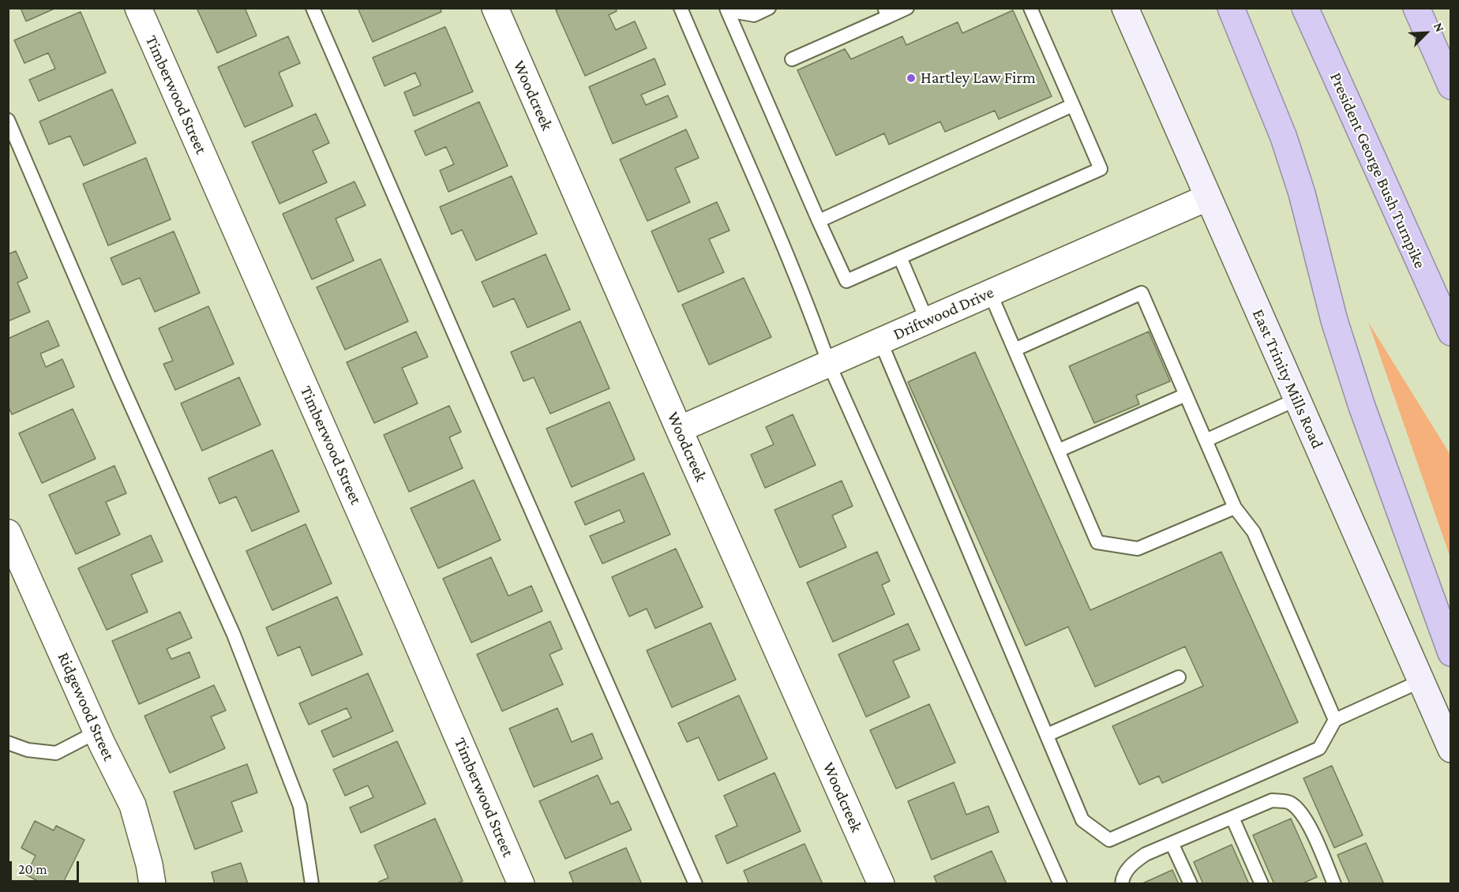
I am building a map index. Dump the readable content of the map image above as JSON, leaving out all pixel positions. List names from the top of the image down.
{
  "streets": {
    "highway": ["President George Bush Turnpike"],
    "main road": ["East Trinity Mills Road"],
    "street": [
      "Timberwood Street",
      "Woodcreek",
      "Driftwood Drive",
      "Ridgewood Street"
    ]
  },
  "crossings": [
    ["Woodcreek", "Driftwood Drive"],
    ["Driftwood Drive", "East Trinity Mills Road"]
  ],
  "places": ["Hartley Law Firm"],
  "scale_bar": "20 m",
  "north": "top right"
}
